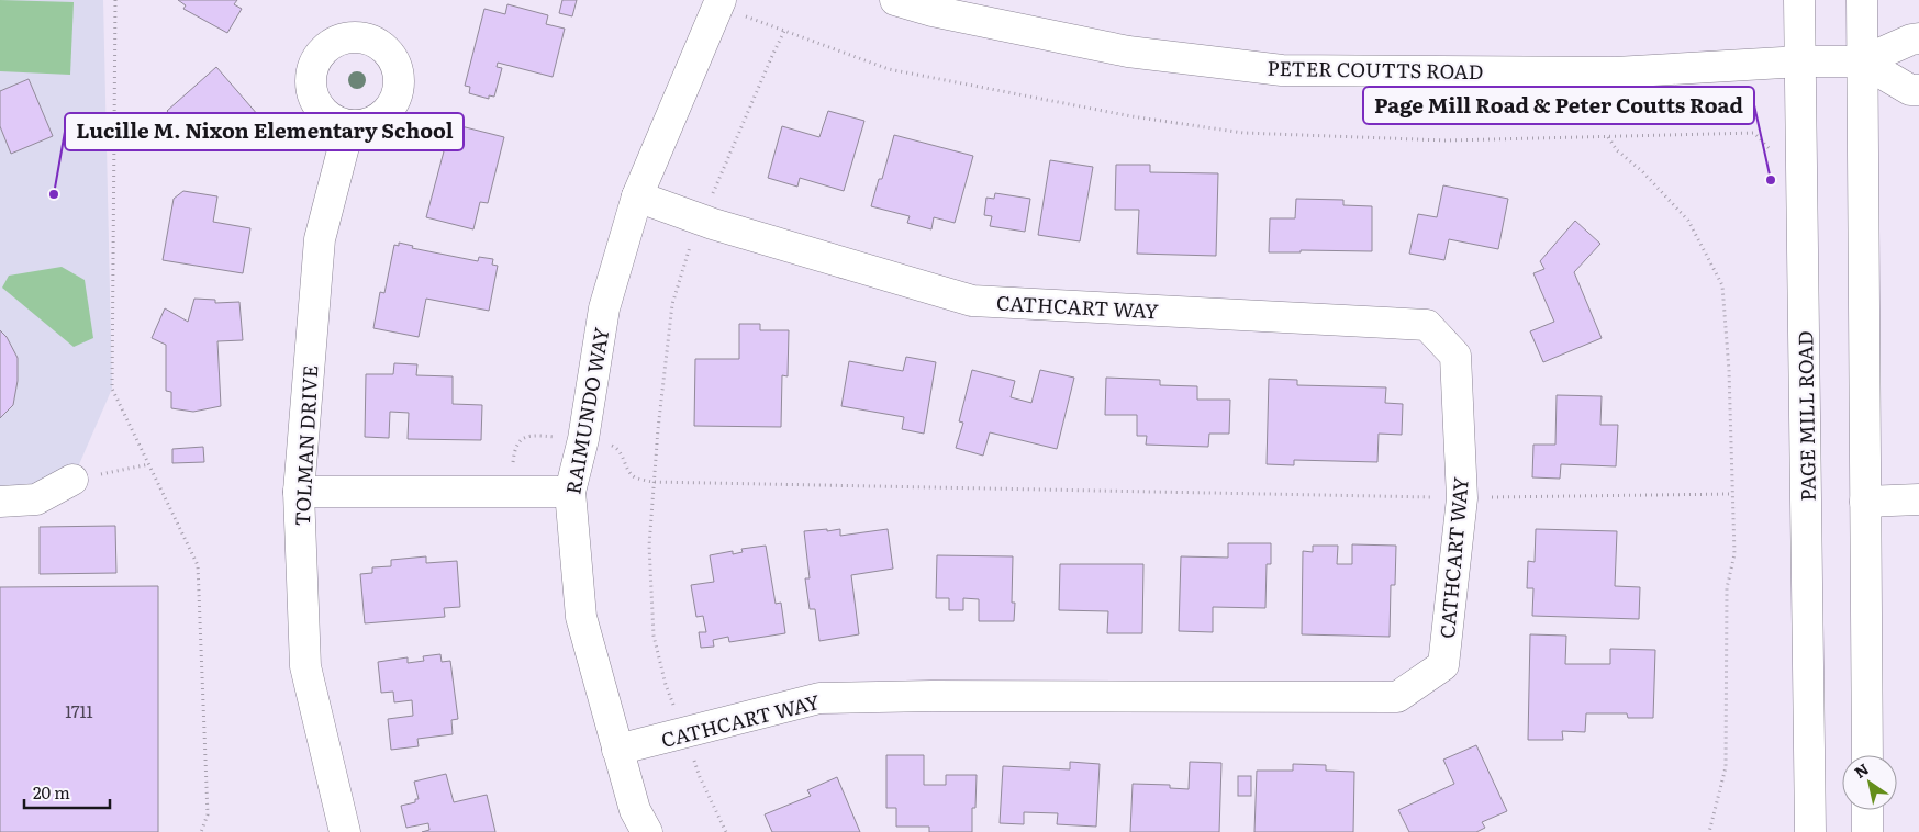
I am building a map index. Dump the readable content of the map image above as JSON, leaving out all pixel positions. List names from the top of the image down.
{
  "streets": {
    "street": [
      "PETER COUTTS ROAD",
      "CATHCART WAY",
      "RAIMUNDO WAY",
      "PAGE MILL ROAD",
      "TOLMAN DRIVE"
    ]
  },
  "crossings": [
    ["PETER COUTTS ROAD", "PAGE MILL ROAD"],
    ["CATHCART WAY", "RAIMUNDO WAY"]
  ],
  "places": ["Page Mill Road & Peter Coutts Road", "Lucille M. Nixon Elementary School"],
  "house_numbers": ["1711"],
  "scale_bar": "20 m",
  "north": "top left"
}
